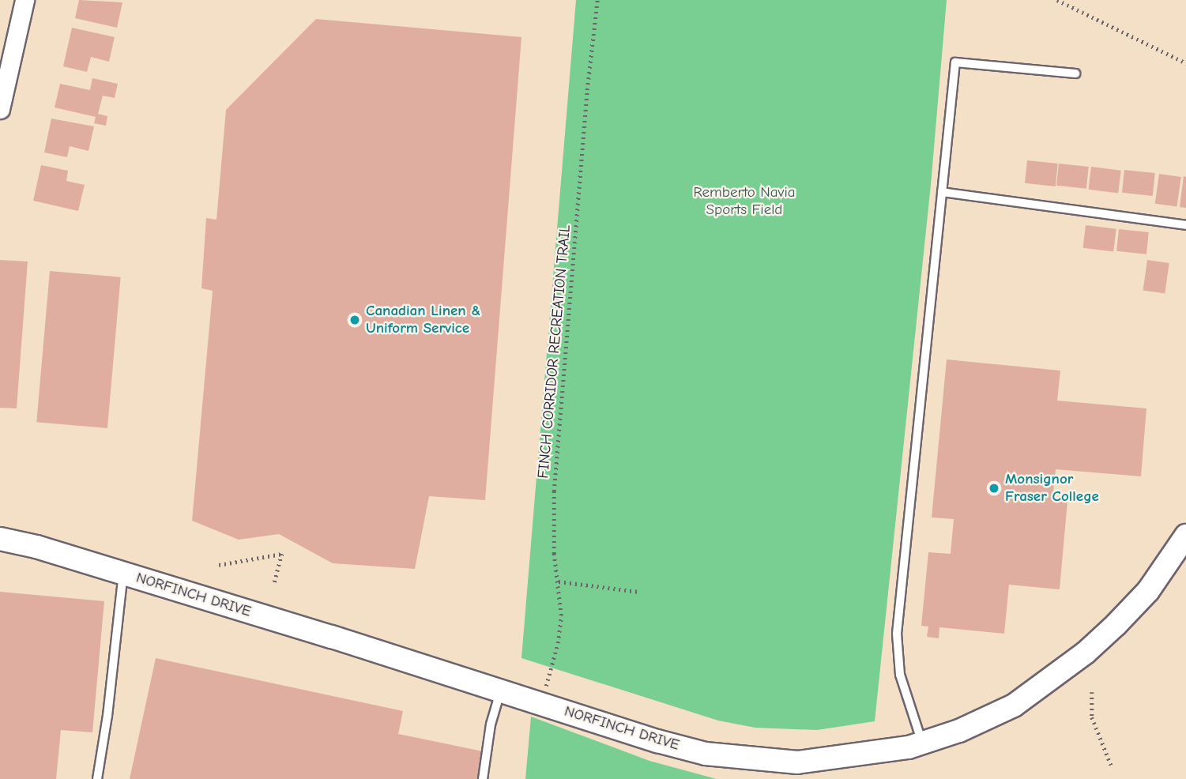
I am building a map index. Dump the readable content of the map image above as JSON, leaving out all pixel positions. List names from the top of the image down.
{
  "streets": {
    "street": ["NORFINCH DRIVE"],
    "path": ["FINCH CORRIDOR RECREATION TRAIL"]
  },
  "crossings": [
    ["FINCH CORRIDOR RECREATION TRAIL", "NORFINCH DRIVE"]
  ],
  "parks": ["Remberto Navia Sports Field"],
  "places": ["Canadian Linen & Uniform Service", "Monsignor Fraser College"]
}
